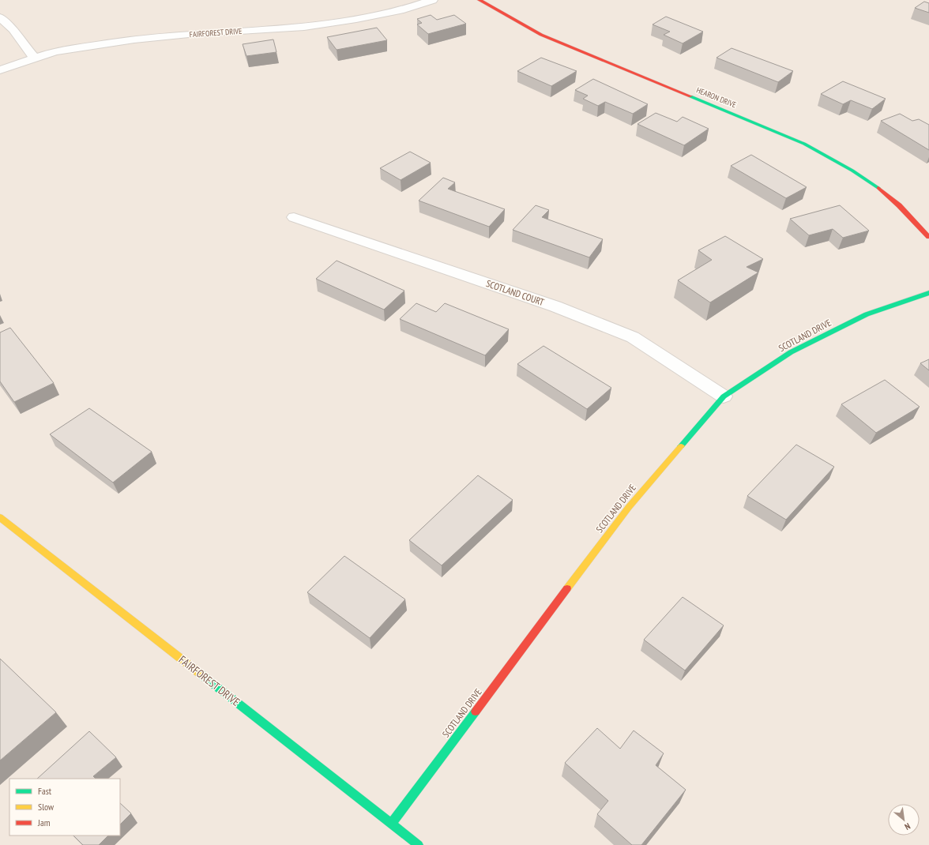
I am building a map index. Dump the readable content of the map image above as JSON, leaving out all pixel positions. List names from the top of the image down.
{
  "streets": {
    "street": [
      "FAIRFOREST DRIVE",
      "HEARON DRIVE",
      "SCOTLAND COURT",
      "SCOTLAND DRIVE"
    ]
  },
  "crossings": [
    ["FAIRFOREST DRIVE", "SCOTLAND DRIVE"],
    ["SCOTLAND COURT", "SCOTLAND DRIVE"]
  ],
  "legend": ["Fast", "Slow", "Jam"],
  "north": "bottom right"
}
